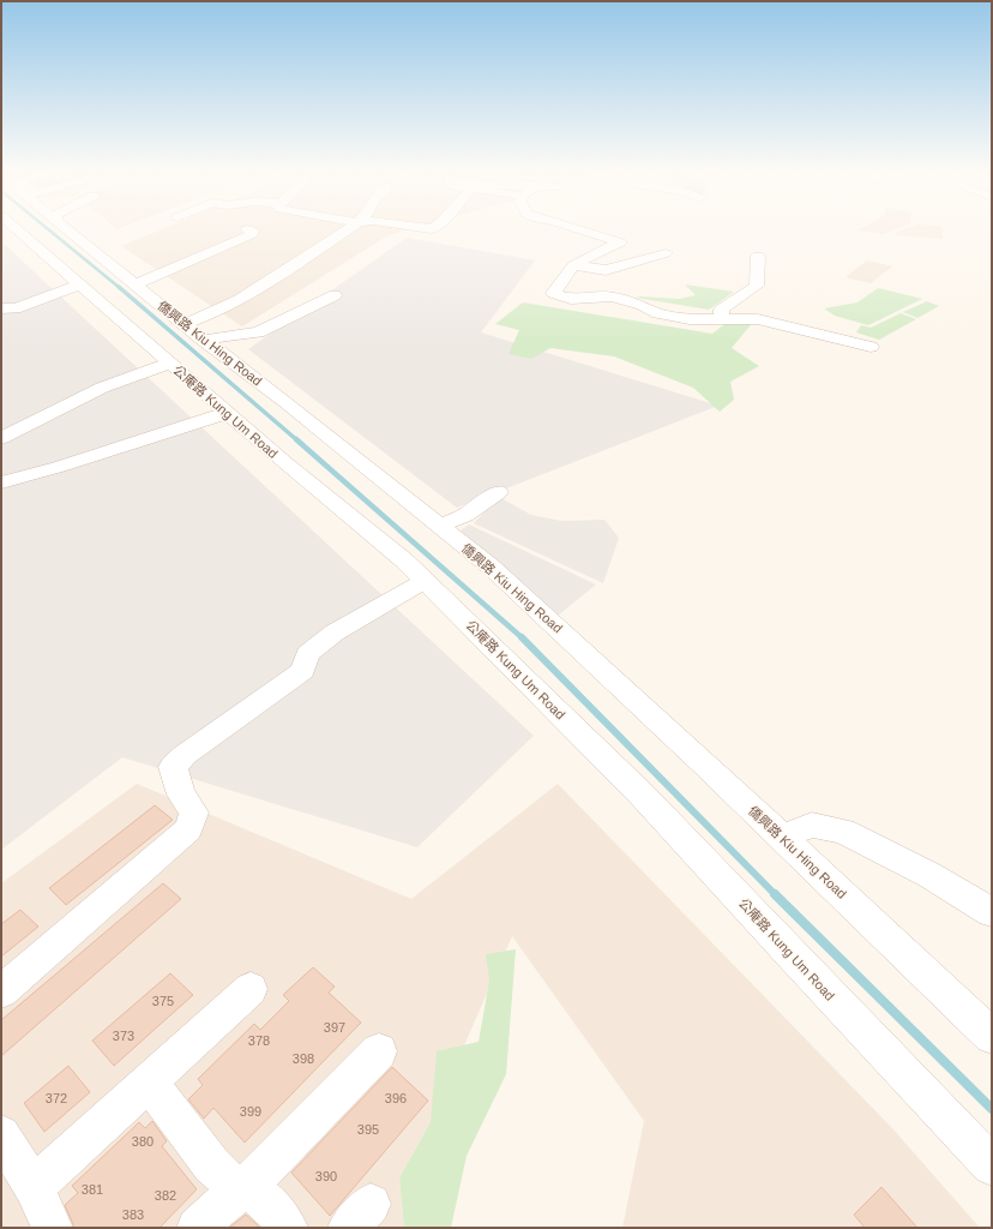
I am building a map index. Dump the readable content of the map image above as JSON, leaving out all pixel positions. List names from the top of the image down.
{
  "streets": {
    "street": ["僑興路 Kiu Hing Road", "公庵路 Kung Um Road"]
  },
  "house_numbers": [
    "375",
    "397",
    "373",
    "378",
    "398",
    "372",
    "396",
    "399",
    "395",
    "380",
    "390",
    "381",
    "382",
    "383"
  ]
}
